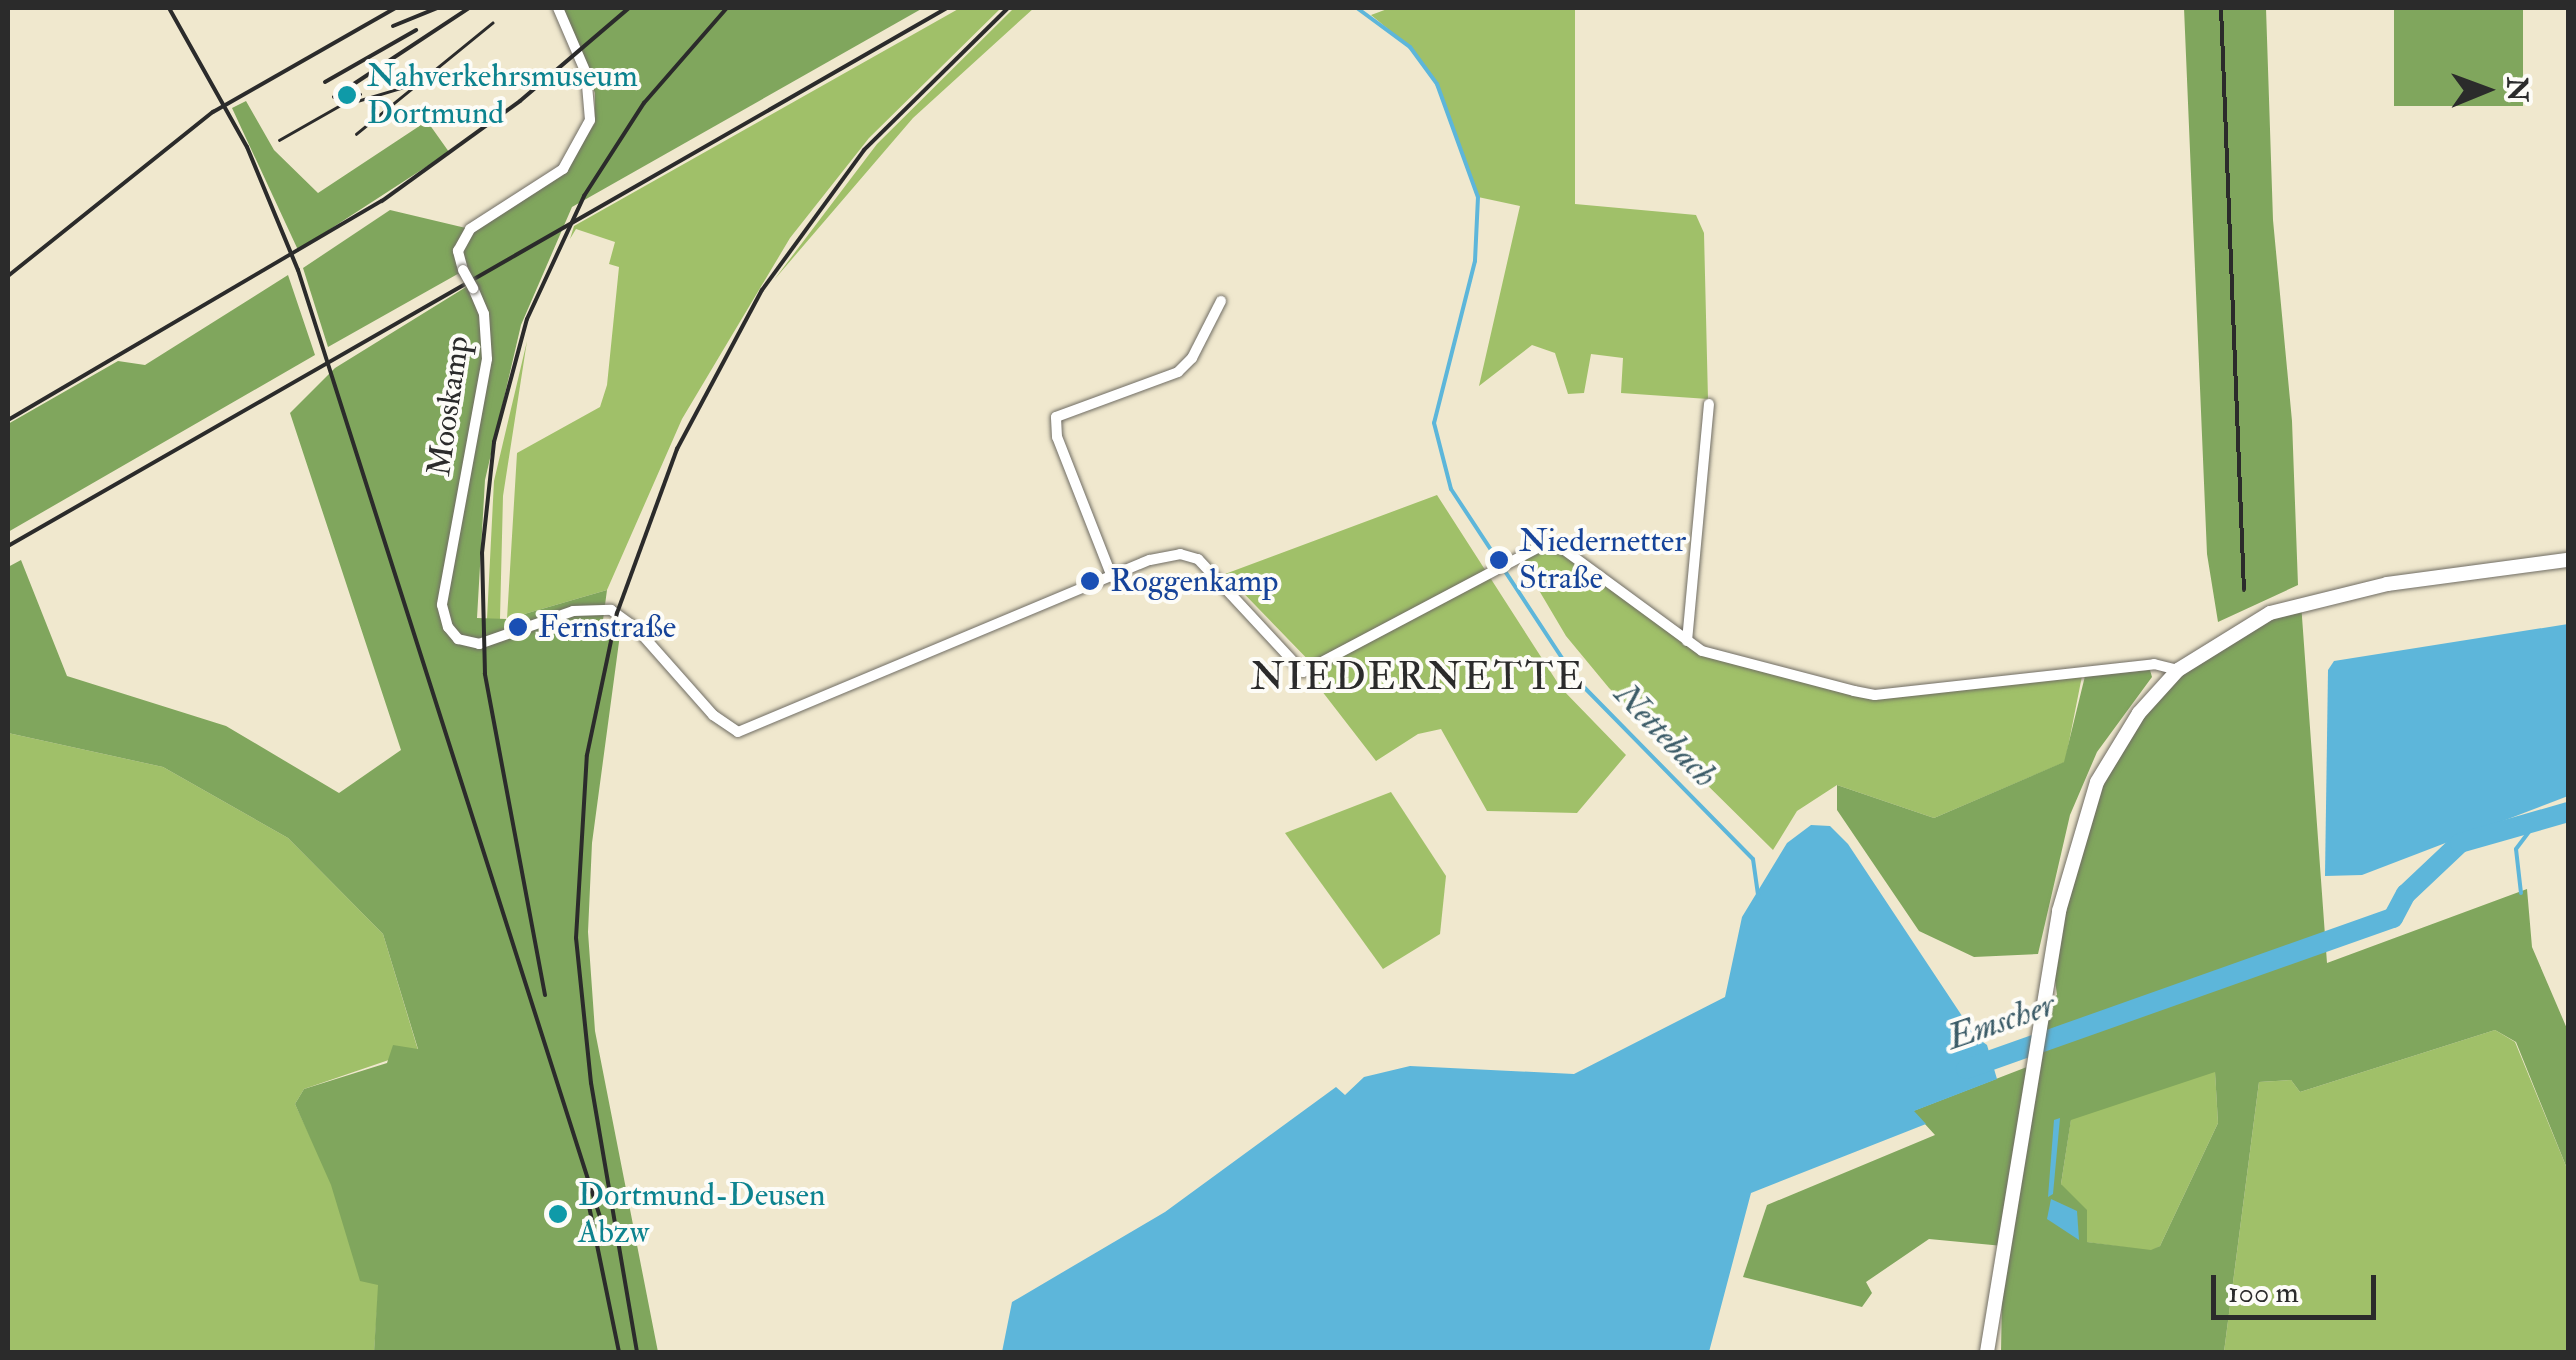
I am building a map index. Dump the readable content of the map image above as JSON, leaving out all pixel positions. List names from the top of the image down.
{
  "streets": {
    "street": ["Mooskamp"]
  },
  "districts": ["NIEDERNETTE"],
  "water": ["Nettebach", "Emscher"],
  "places": [
    "Nahverkehrsmuseum Dortmund",
    "Niedernetter Straße",
    "Roggenkamp",
    "Fernstraße",
    "Dortmund-Deusen Abzw"
  ],
  "scale_bar": "100 m",
  "north": "right"
}
